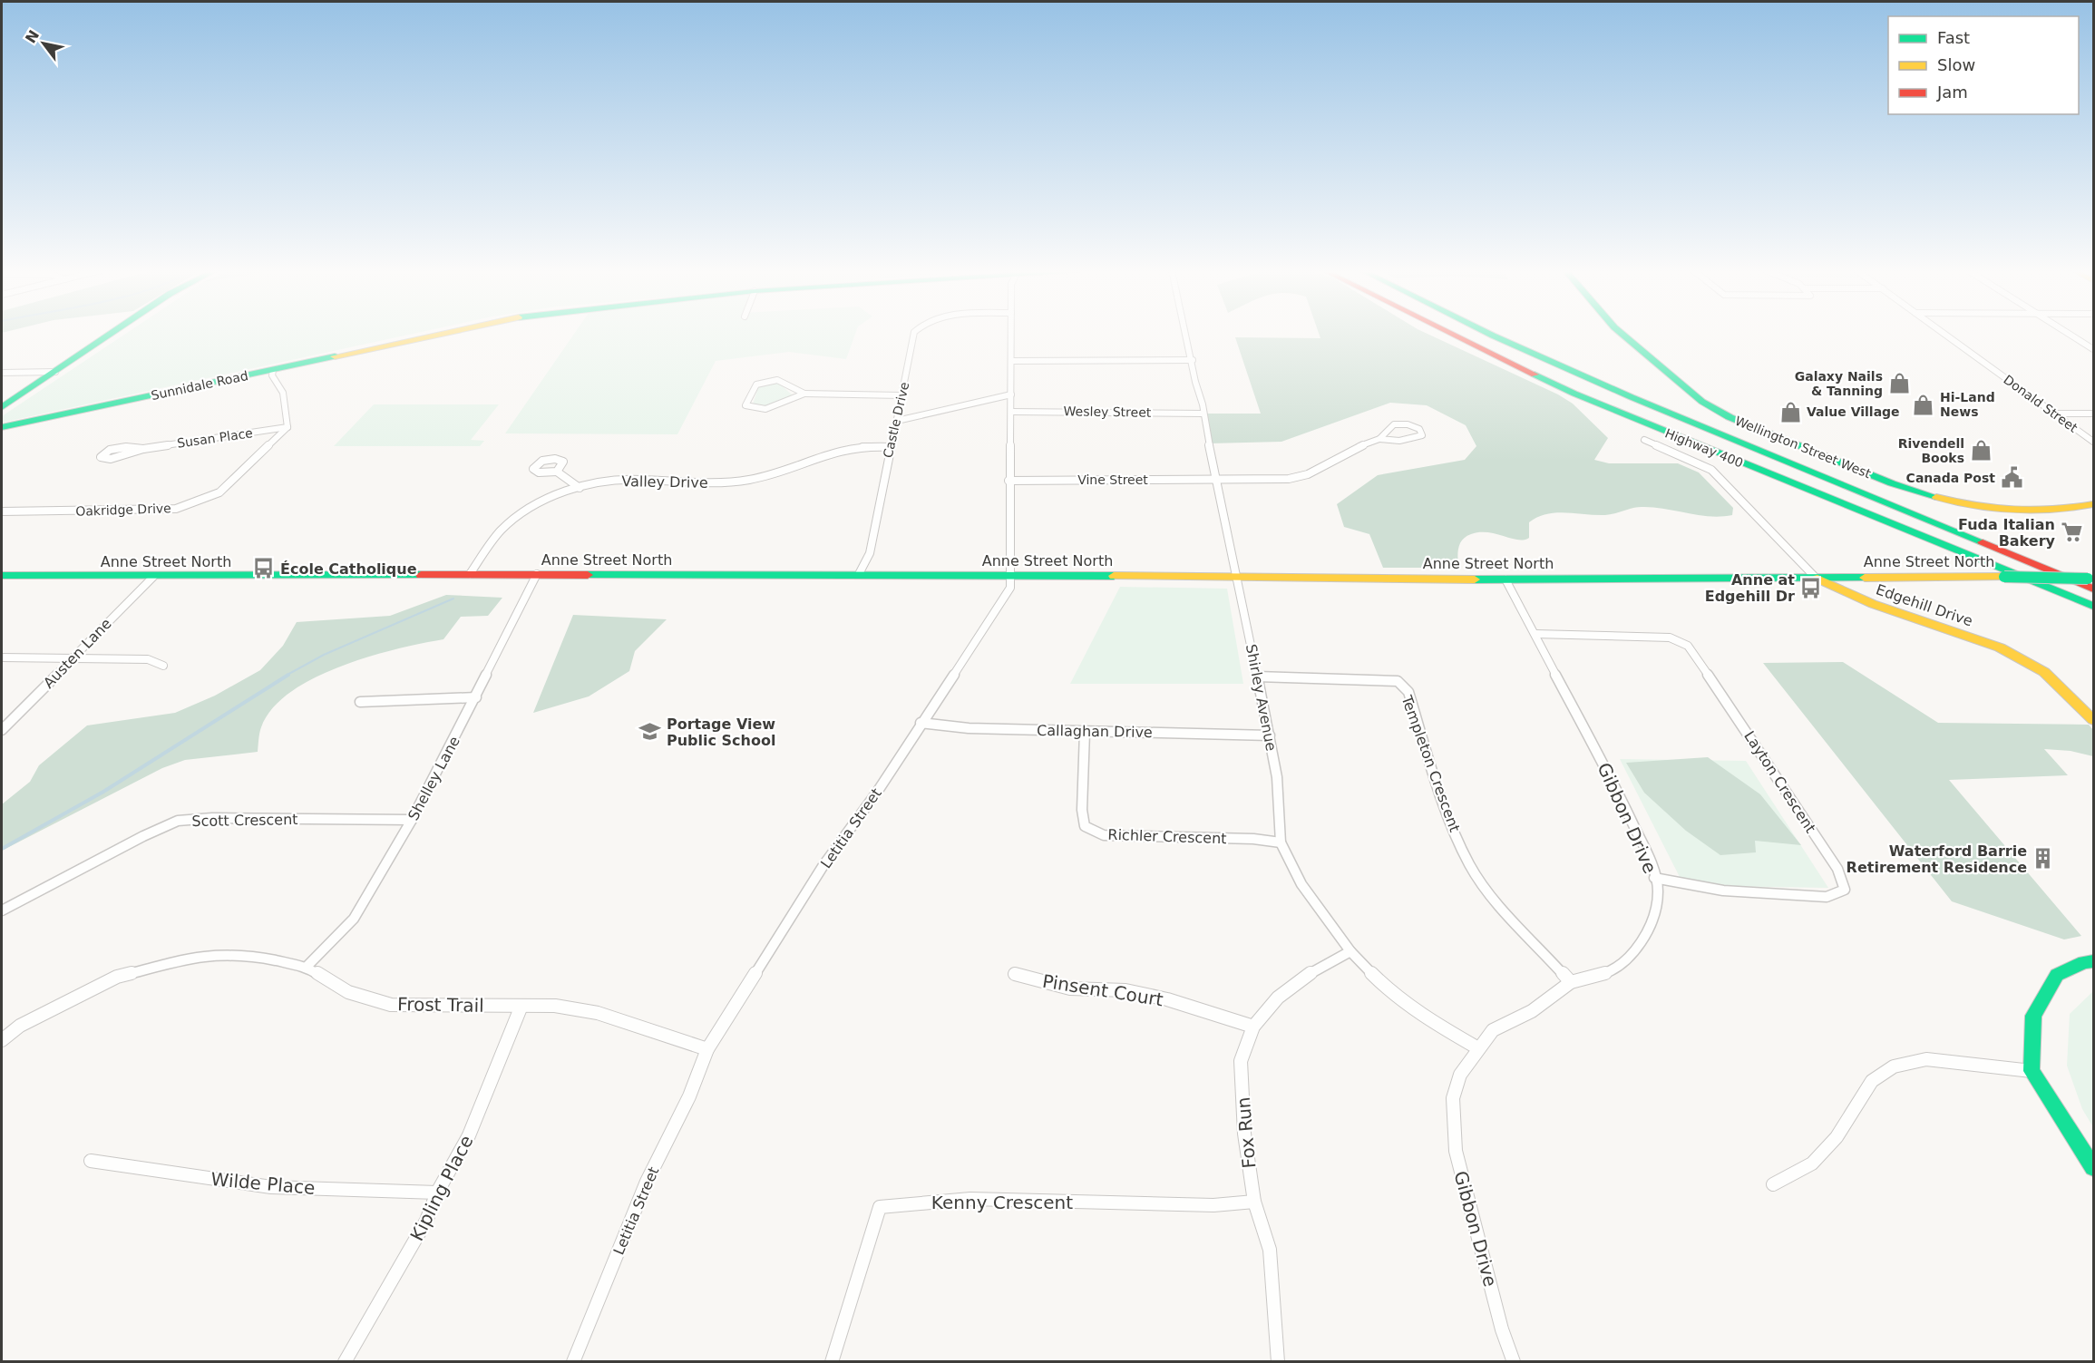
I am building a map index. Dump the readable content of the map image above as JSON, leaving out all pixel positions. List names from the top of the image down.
{
  "streets": {
    "main road": [
      "Sunnidale Road",
      "Wellington Street West",
      "Highway 400",
      "Anne Street North",
      "Edgehill Drive"
    ],
    "street": [
      "Donald Street",
      "Wesley Street",
      "Castle Drive",
      "Susan Place",
      "Vine Street",
      "Valley Drive",
      "Oakridge Drive",
      "Austen Lane",
      "Shirley Avenue",
      "Callaghan Drive",
      "Templeton Crescent",
      "Shelley Lane",
      "Layton Crescent",
      "Gibbon Drive",
      "Scott Crescent",
      "Letitia Street",
      "Richler Crescent",
      "Pinsent Court",
      "Frost Trail",
      "Fox Run",
      "Wilde Place",
      "Kipling Place",
      "Kenny Crescent"
    ]
  },
  "crossings": [
    ["Wesley Street", "Shirley Avenue"],
    ["Wesley Street", "Letitia Street"],
    ["Castle Drive", "Valley Drive"],
    ["Castle Drive", "Anne Street North"],
    ["Susan Place", "Oakridge Drive"],
    ["Highway 400", "Anne Street North"],
    ["Vine Street", "Shirley Avenue"],
    ["Vine Street", "Letitia Street"],
    ["Valley Drive", "Anne Street North"],
    ["Anne Street North", "Edgehill Drive"],
    ["Anne Street North", "Austen Lane"],
    ["Anne Street North", "Shirley Avenue"],
    ["Anne Street North", "Shelley Lane"],
    ["Anne Street North", "Gibbon Drive"],
    ["Anne Street North", "Letitia Street"],
    ["Shirley Avenue", "Callaghan Drive"],
    ["Shirley Avenue", "Templeton Crescent"],
    ["Shirley Avenue", "Gibbon Drive"],
    ["Shirley Avenue", "Richler Crescent"],
    ["Shirley Avenue", "Fox Run"],
    ["Callaghan Drive", "Letitia Street"],
    ["Callaghan Drive", "Richler Crescent"],
    ["Templeton Crescent", "Gibbon Drive"],
    ["Shelley Lane", "Scott Crescent"],
    ["Shelley Lane", "Frost Trail"],
    ["Layton Crescent", "Gibbon Drive"],
    ["Letitia Street", "Frost Trail"],
    ["Pinsent Court", "Fox Run"],
    ["Frost Trail", "Kipling Place"],
    ["Fox Run", "Kenny Crescent"],
    ["Wilde Place", "Kipling Place"]
  ],
  "places": {
    "shop": [
      "Galaxy Nails & Tanning",
      "Hi-Land News",
      "Value Village",
      "Rivendell Books"
    ],
    "public building": ["Canada Post"],
    "supermarket": ["Fuda Italian Bakery"],
    "bus stop": ["École Catholique", "Anne at Edgehill Dr"],
    "school or university": ["Portage View Public School"],
    "building": ["Waterford Barrie Retirement Residence"]
  },
  "legend": ["Fast", "Slow", "Jam"],
  "north": "top left"
}
